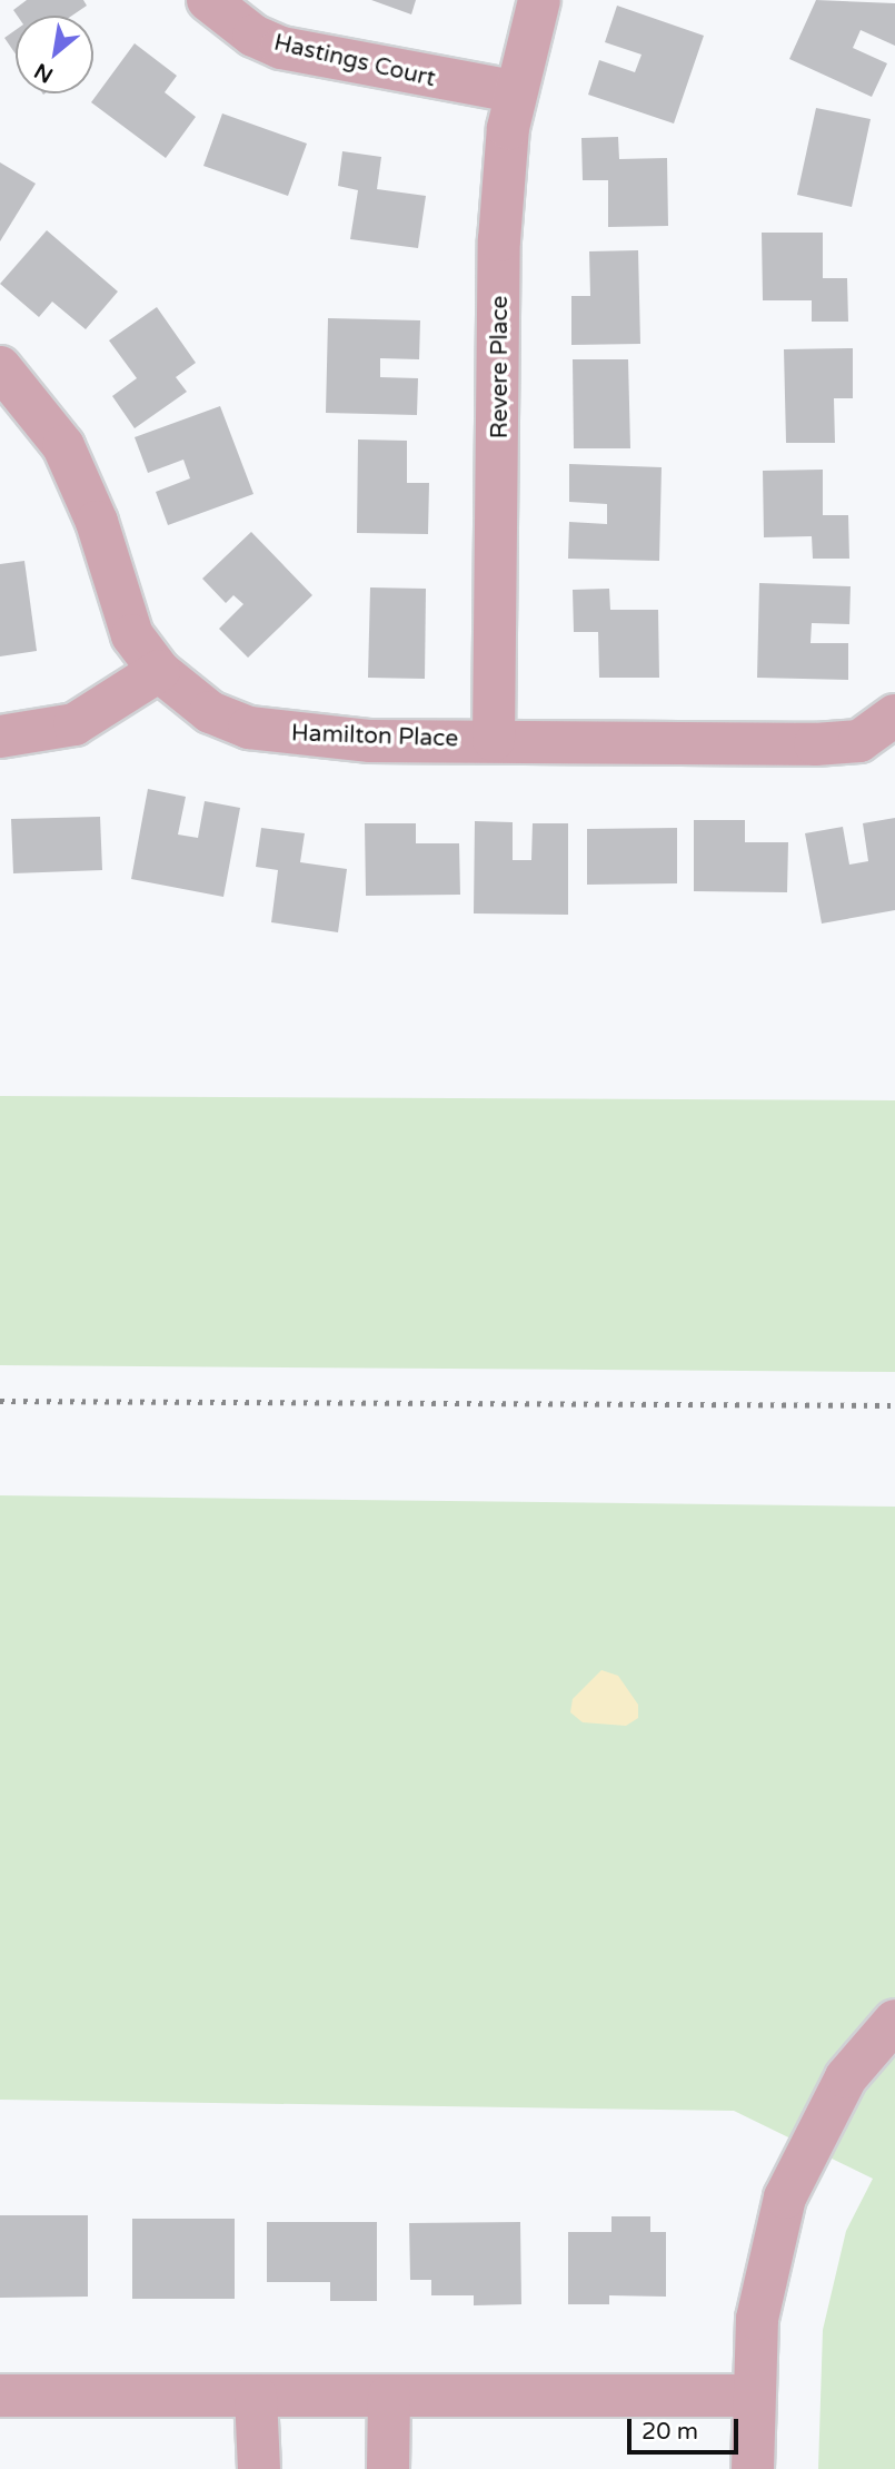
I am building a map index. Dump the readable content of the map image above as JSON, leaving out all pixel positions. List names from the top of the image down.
{
  "streets": {
    "street": ["Hastings Court", "Revere Place", "Hamilton Place"]
  },
  "crossings": [
    ["Hastings Court", "Revere Place"],
    ["Revere Place", "Hamilton Place"]
  ],
  "scale_bar": "20 m",
  "north": "bottom left"
}
